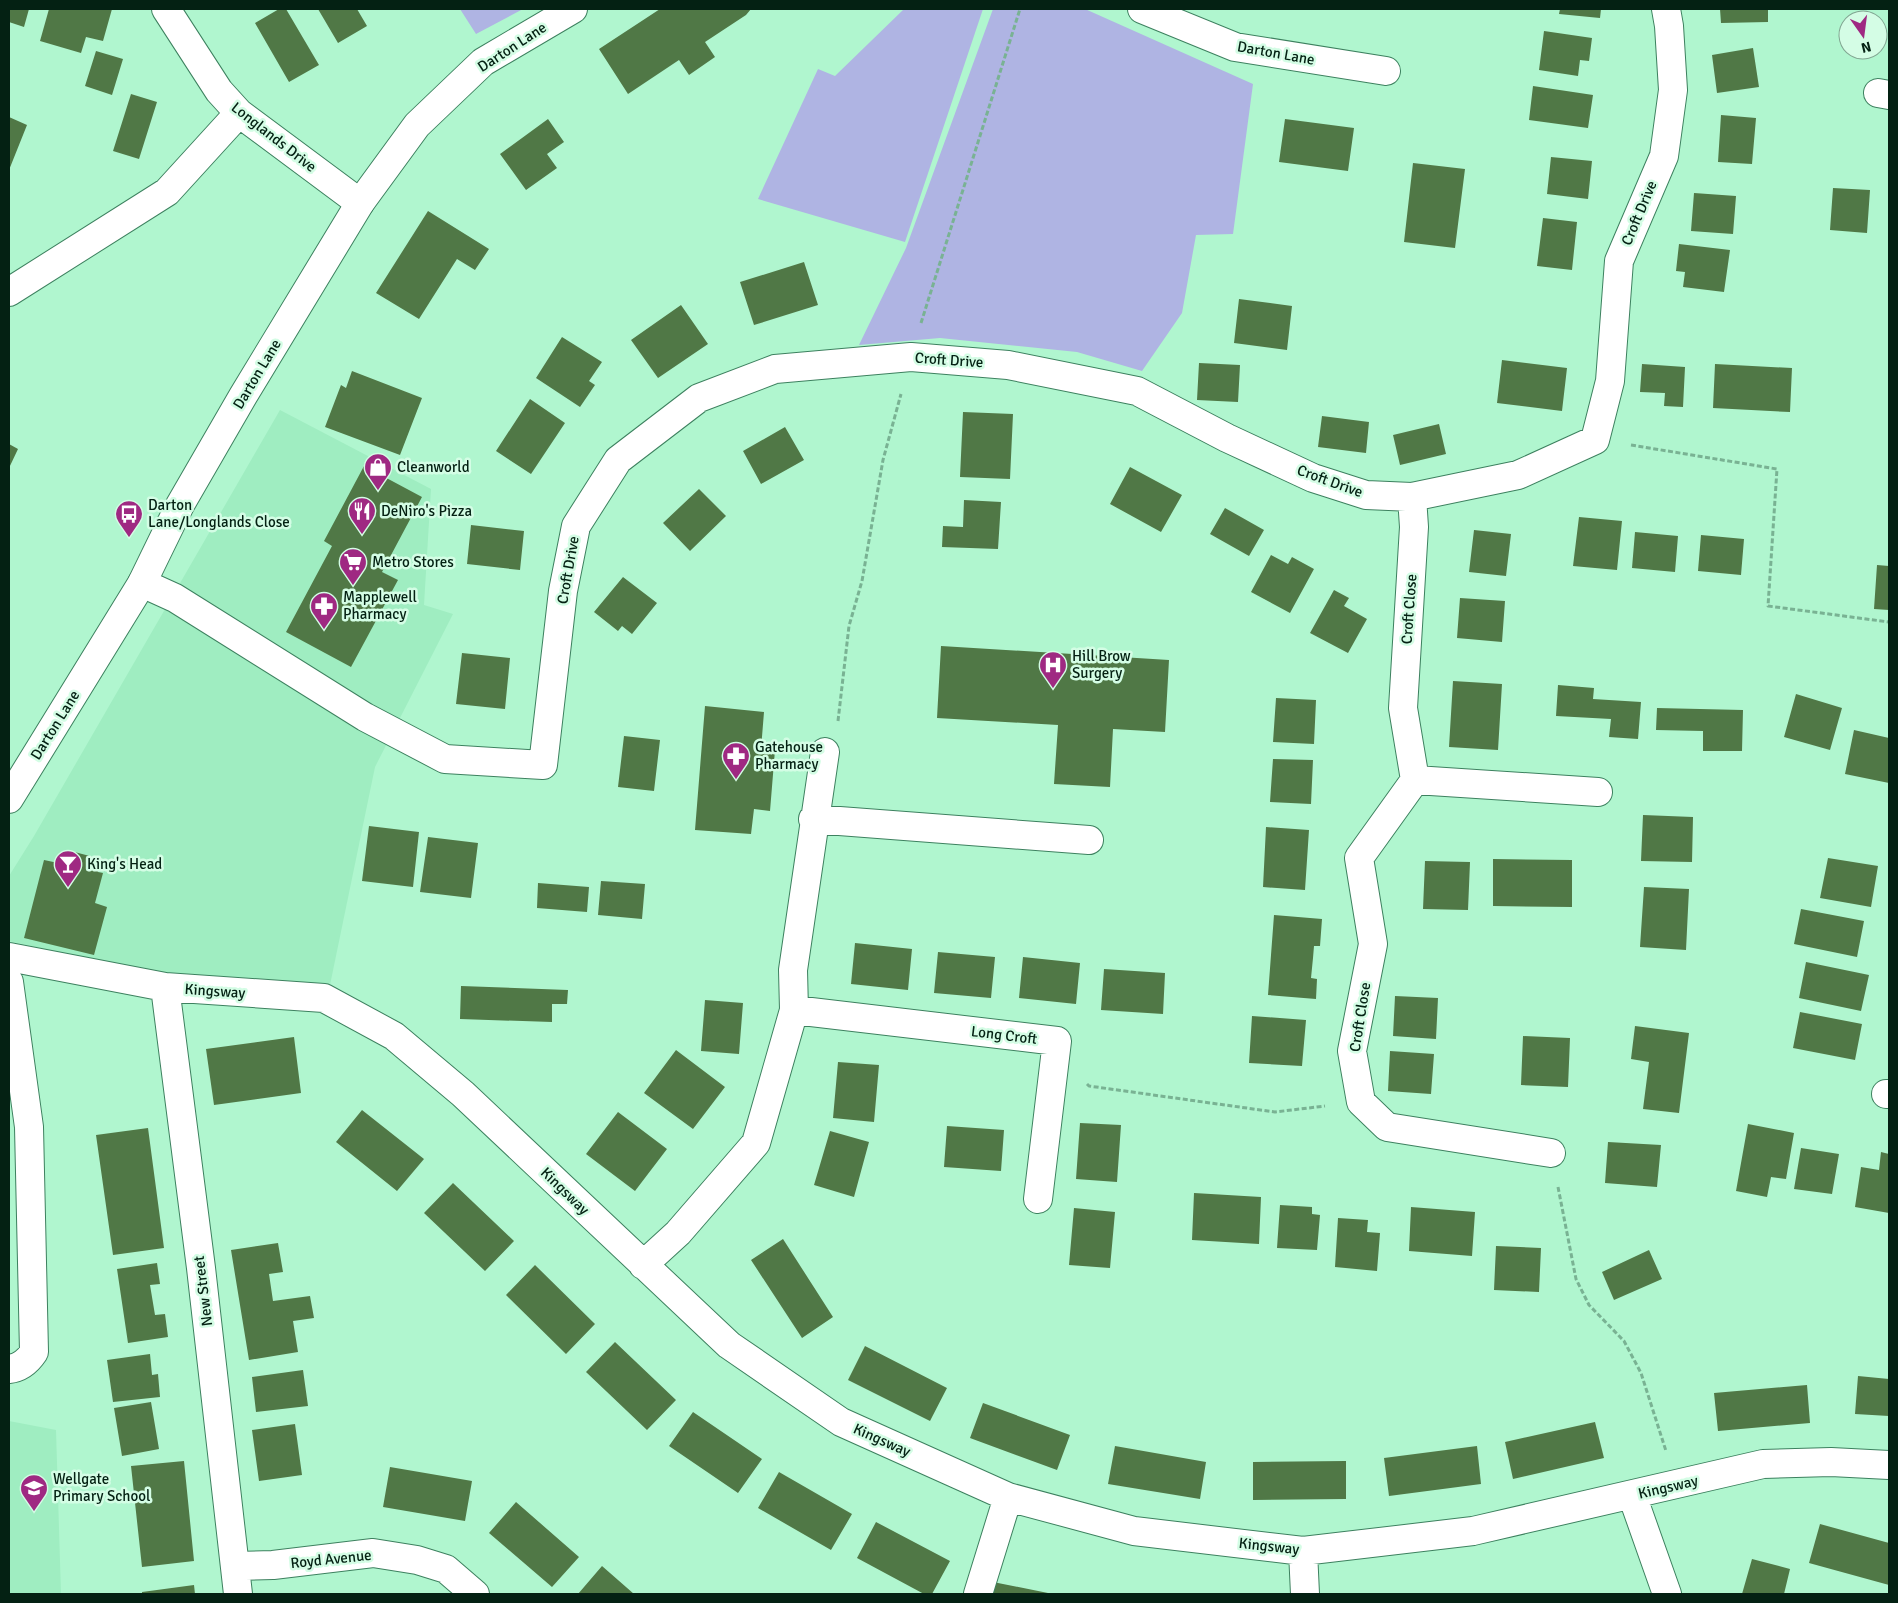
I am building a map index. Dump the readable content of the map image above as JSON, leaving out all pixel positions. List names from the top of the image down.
{
  "streets": {
    "street": [
      "Darton Lane",
      "Longlands Drive",
      "Croft Drive",
      "Croft Close",
      "Kingsway",
      "Long Croft",
      "New Street",
      "Royd Avenue"
    ]
  },
  "crossings": [
    ["Darton Lane", "Longlands Drive"],
    ["Darton Lane", "Croft Drive"],
    ["Croft Drive", "Croft Close"],
    ["Kingsway", "New Street"],
    ["New Street", "Royd Avenue"]
  ],
  "places": {
    "shop": ["Cleanworld"],
    "restaurant": ["DeNiro's Pizza"],
    "bus stop": ["Darton Lane/Longlands Close"],
    "supermarket": ["Metro Stores"],
    "pharmacy": ["Mapplewell Pharmacy", "Gatehouse Pharmacy"],
    "hospital": ["Hill Brow Surgery"],
    "bar": ["King's Head"],
    "school or university": ["Wellgate Primary School"]
  },
  "north": "bottom"
}
